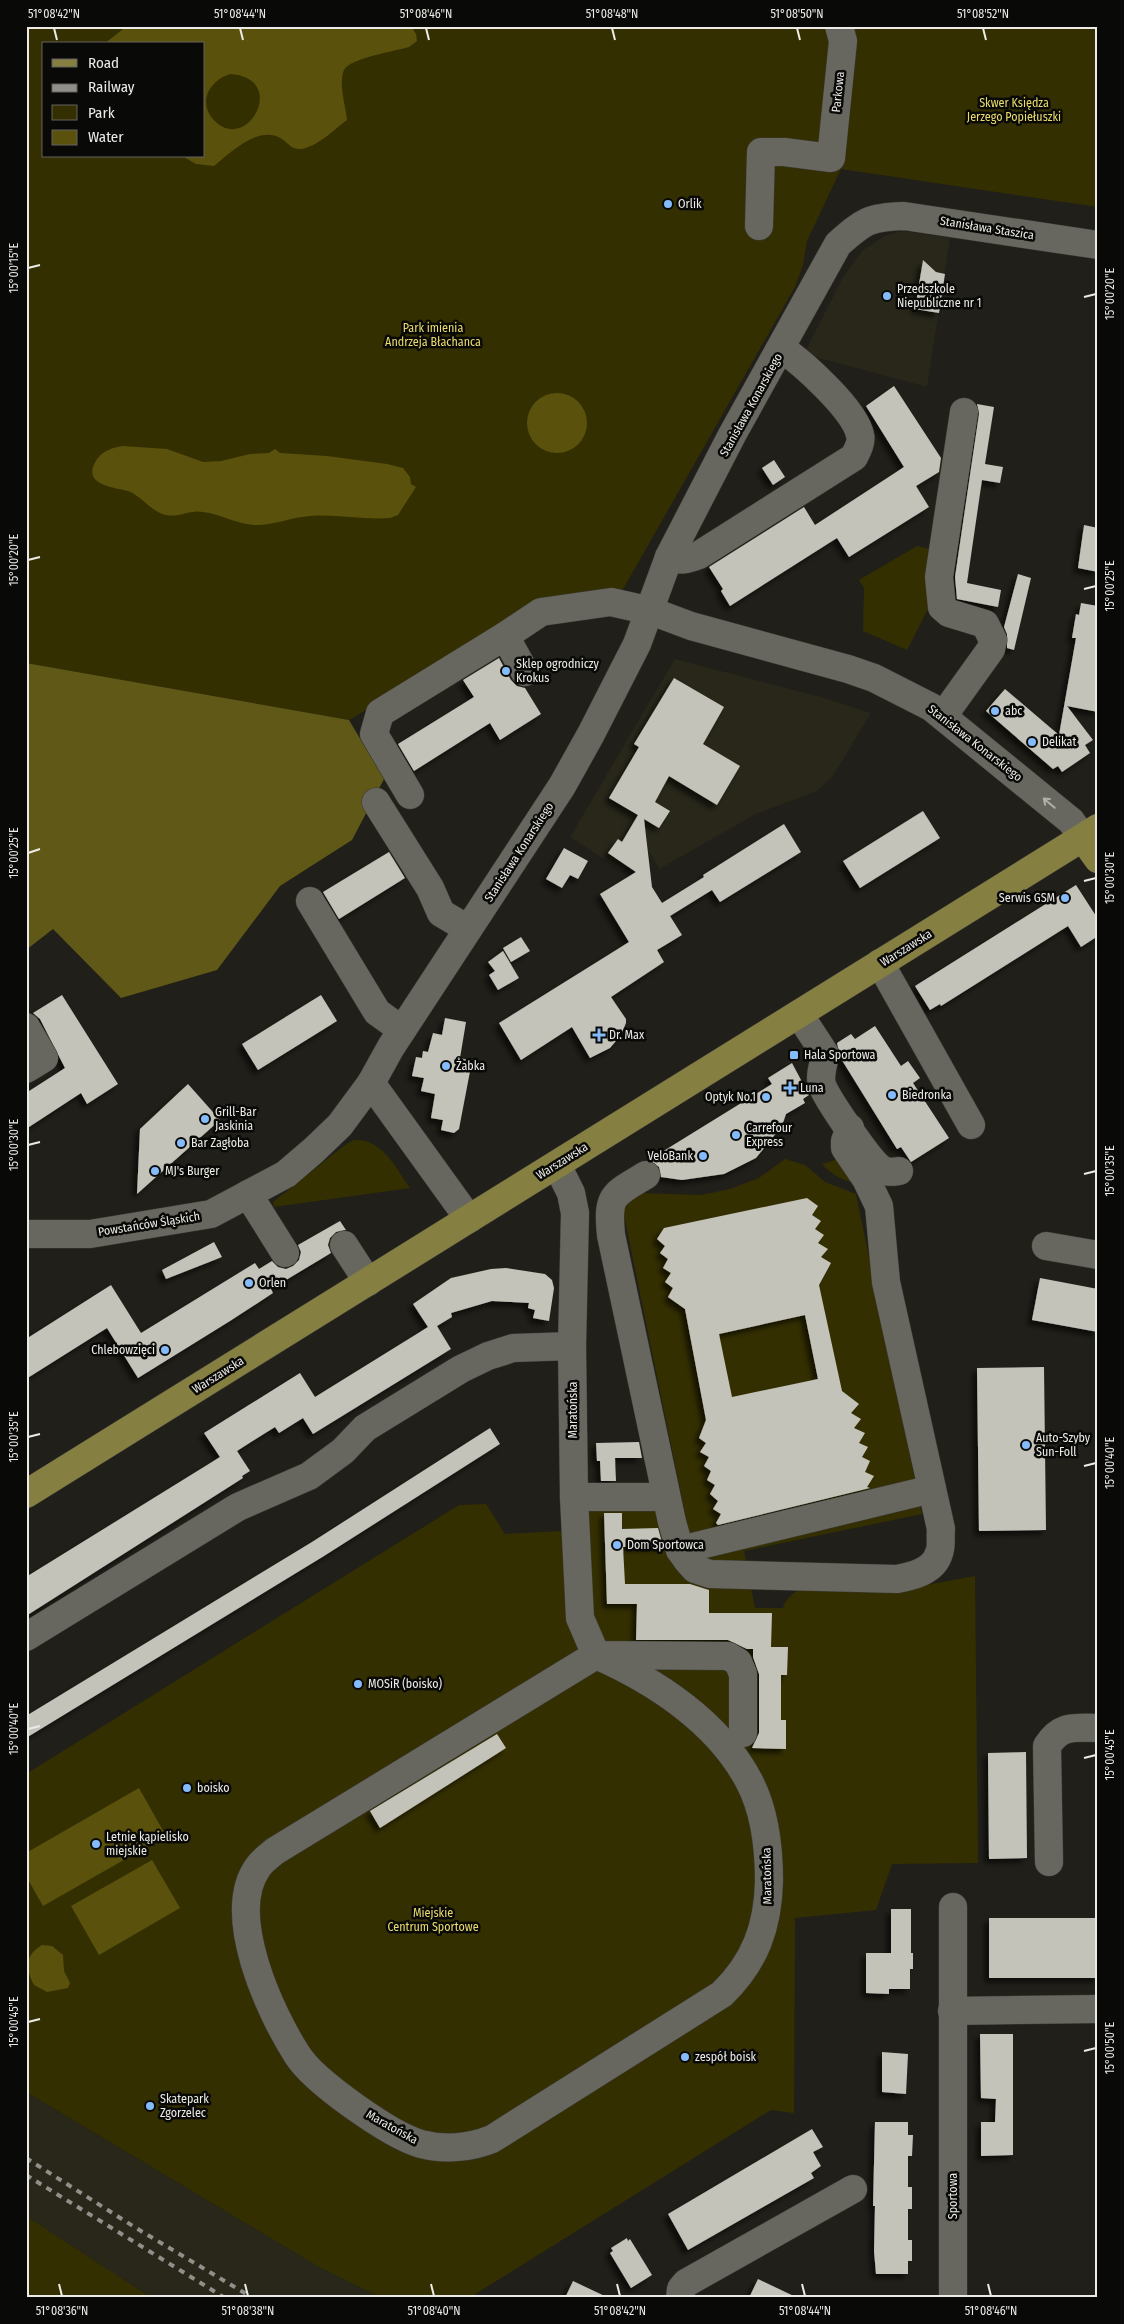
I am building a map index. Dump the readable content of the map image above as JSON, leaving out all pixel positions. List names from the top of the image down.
{
  "streets": {
    "main road": ["Warszawska"],
    "street": [
      "Parkowa",
      "Stanisława Staszica",
      "Stanisława Konarskiego",
      "Powstańców Śląskich",
      "Maratońska",
      "Sportowa"
    ]
  },
  "crossings": [
    ["Stanisława Staszica", "Stanisława Konarskiego"],
    ["Stanisława Konarskiego", "Warszawska"],
    ["Stanisława Konarskiego", "Powstańców Śląskich"],
    ["Warszawska", "Maratońska"]
  ],
  "parks": ["Skwer Księdza Jerzego Popiełuszki", "Park imienia Andrzeja Błachanca", "Miejskie Centrum Sportowe"],
  "places": {
    "other": [
      "Orlik",
      "Przedszkole Niepubliczne nr 1",
      "Sklep ogrodniczy Krokus",
      "abc",
      "Delikat",
      "Serwis GSM",
      "Żabka",
      "Biedronka",
      "Optyk No.1",
      "Grill-Bar Jaskinia",
      "Carrefour Express",
      "Bar Zagłoba",
      "VeloBank",
      "MJ's Burger",
      "Orlen",
      "Chlebowzięci",
      "Auto-Szyby Sun-Foll",
      "Dom Sportowca",
      "MOSiR (boisko)",
      "boisko",
      "Letnie kąpielisko miejskie",
      "zespół boisk",
      "Skatepark Zgorzelec"
    ],
    "health": ["Dr. Max", "Luna"],
    "transit": ["Hala Sportowa"]
  },
  "legend": [
    "Road",
    "Railway",
    "Park",
    "Water"
  ],
  "coordinates": [
    "51°08'42\"N",
    "51°08'44\"N",
    "51°08'46\"N",
    "51°08'48\"N",
    "51°08'50\"N",
    "51°08'52\"N",
    "15°00'15\"E",
    "15°00'20\"E",
    "15°00'25\"E",
    "15°00'30\"E",
    "15°00'35\"E",
    "15°00'40\"E",
    "15°00'45\"E",
    "15°00'50\"E",
    "51°08'36\"N",
    "51°08'38\"N",
    "51°08'40\"N"
  ]
}
